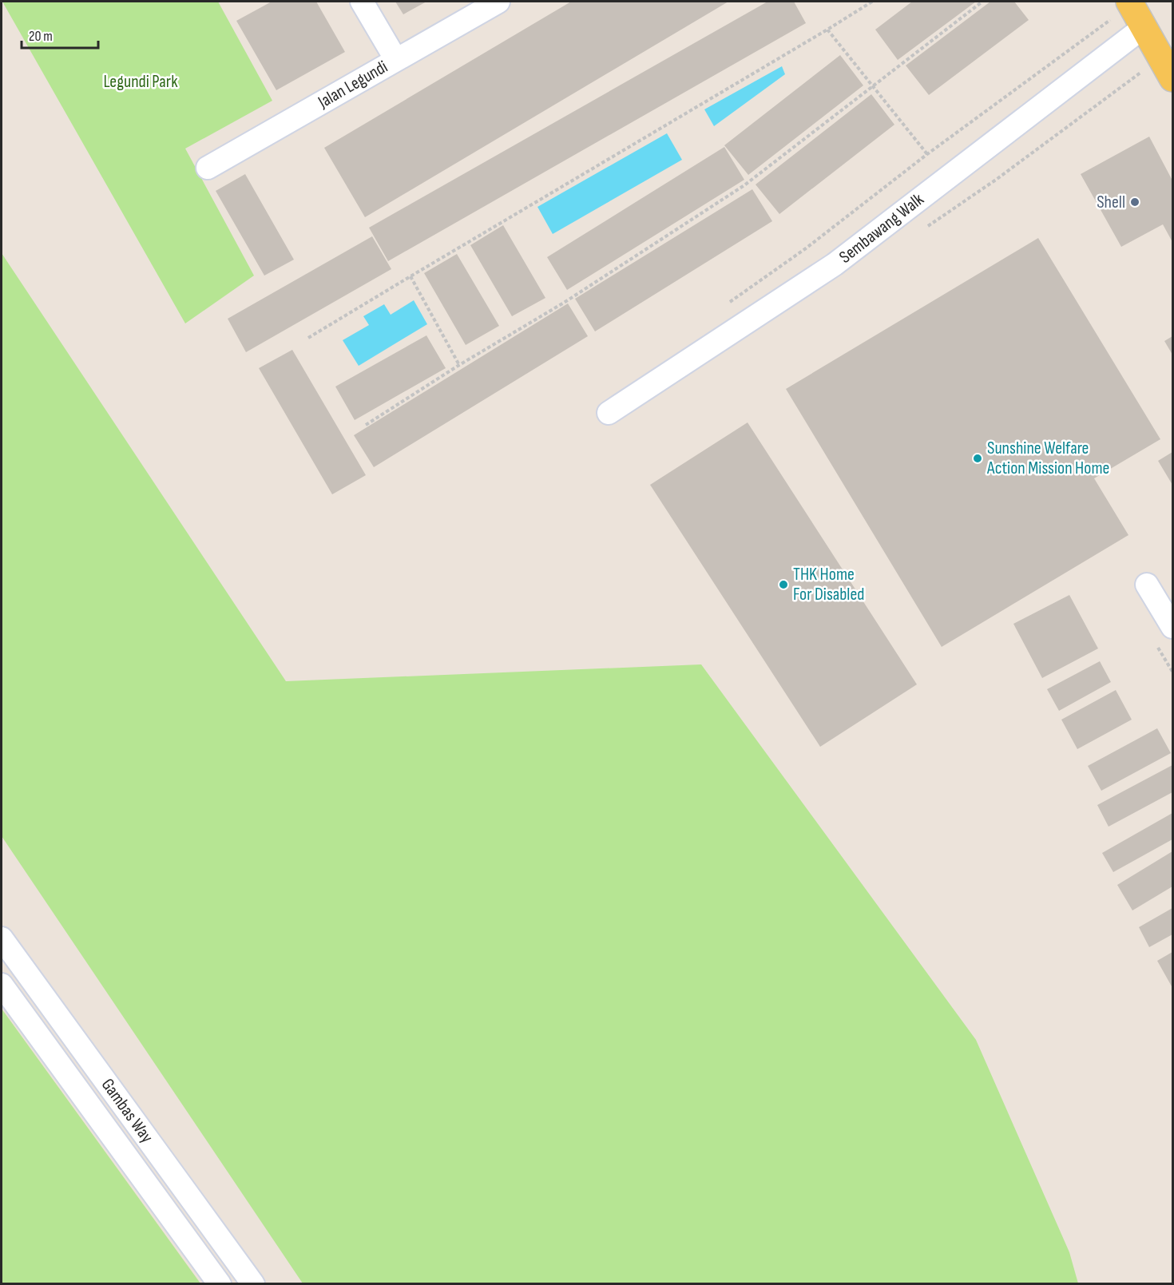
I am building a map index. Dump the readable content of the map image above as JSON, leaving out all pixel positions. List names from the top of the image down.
{
  "streets": {
    "street": ["Jalan Legundi", "Sembawang Walk", "Gambas Way"]
  },
  "parks": ["Legundi Park"],
  "places": ["Shell", "Sunshine Welfare Action Mission Home", "THK Home For Disabled"],
  "scale_bar": "20 m"
}
